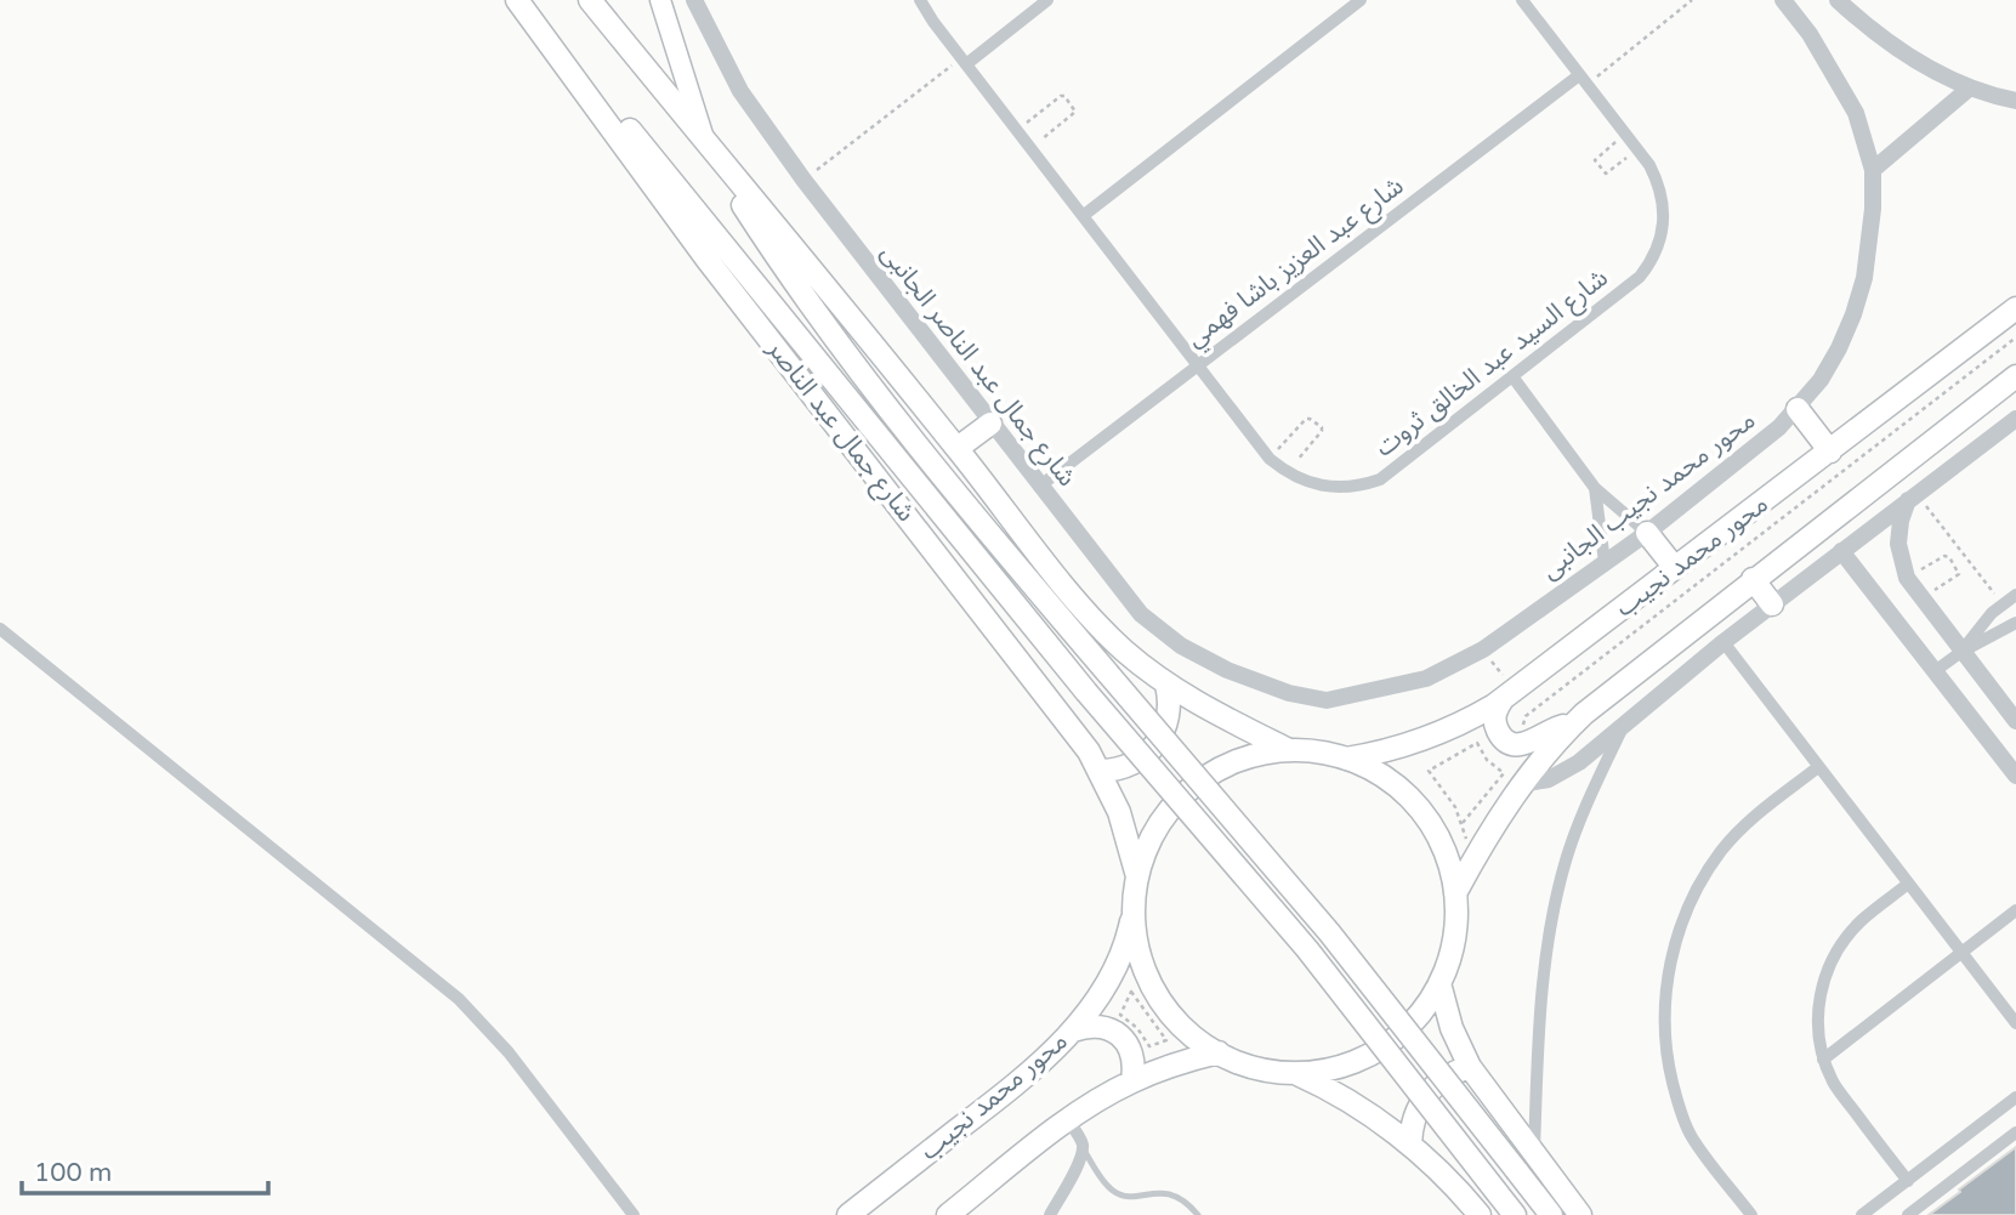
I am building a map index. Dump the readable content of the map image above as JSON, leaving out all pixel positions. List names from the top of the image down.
{
  "streets": {
    "main road": ["شارع جمال عبد الناصر", "محور محمد نجيب"],
    "street": [
      "شارع عبد العزيز باشا فهمي",
      "شارع السيد عبد الخالق ثروت",
      "شارع جمال عبد الناصر الجانبى",
      "محور محمد نجيب الجانبى"
    ]
  },
  "crossings": [
    ["شارع عبد العزيز باشا فهمي", "شارع السيد عبد الخالق ثروت"],
    ["شارع عبد العزيز باشا فهمي", "شارع جمال عبد الناصر الجانبى"],
    ["شارع جمال عبد الناصر الجانبى", "محور محمد نجيب الجانبى"]
  ],
  "scale_bar": "100 m"
}
